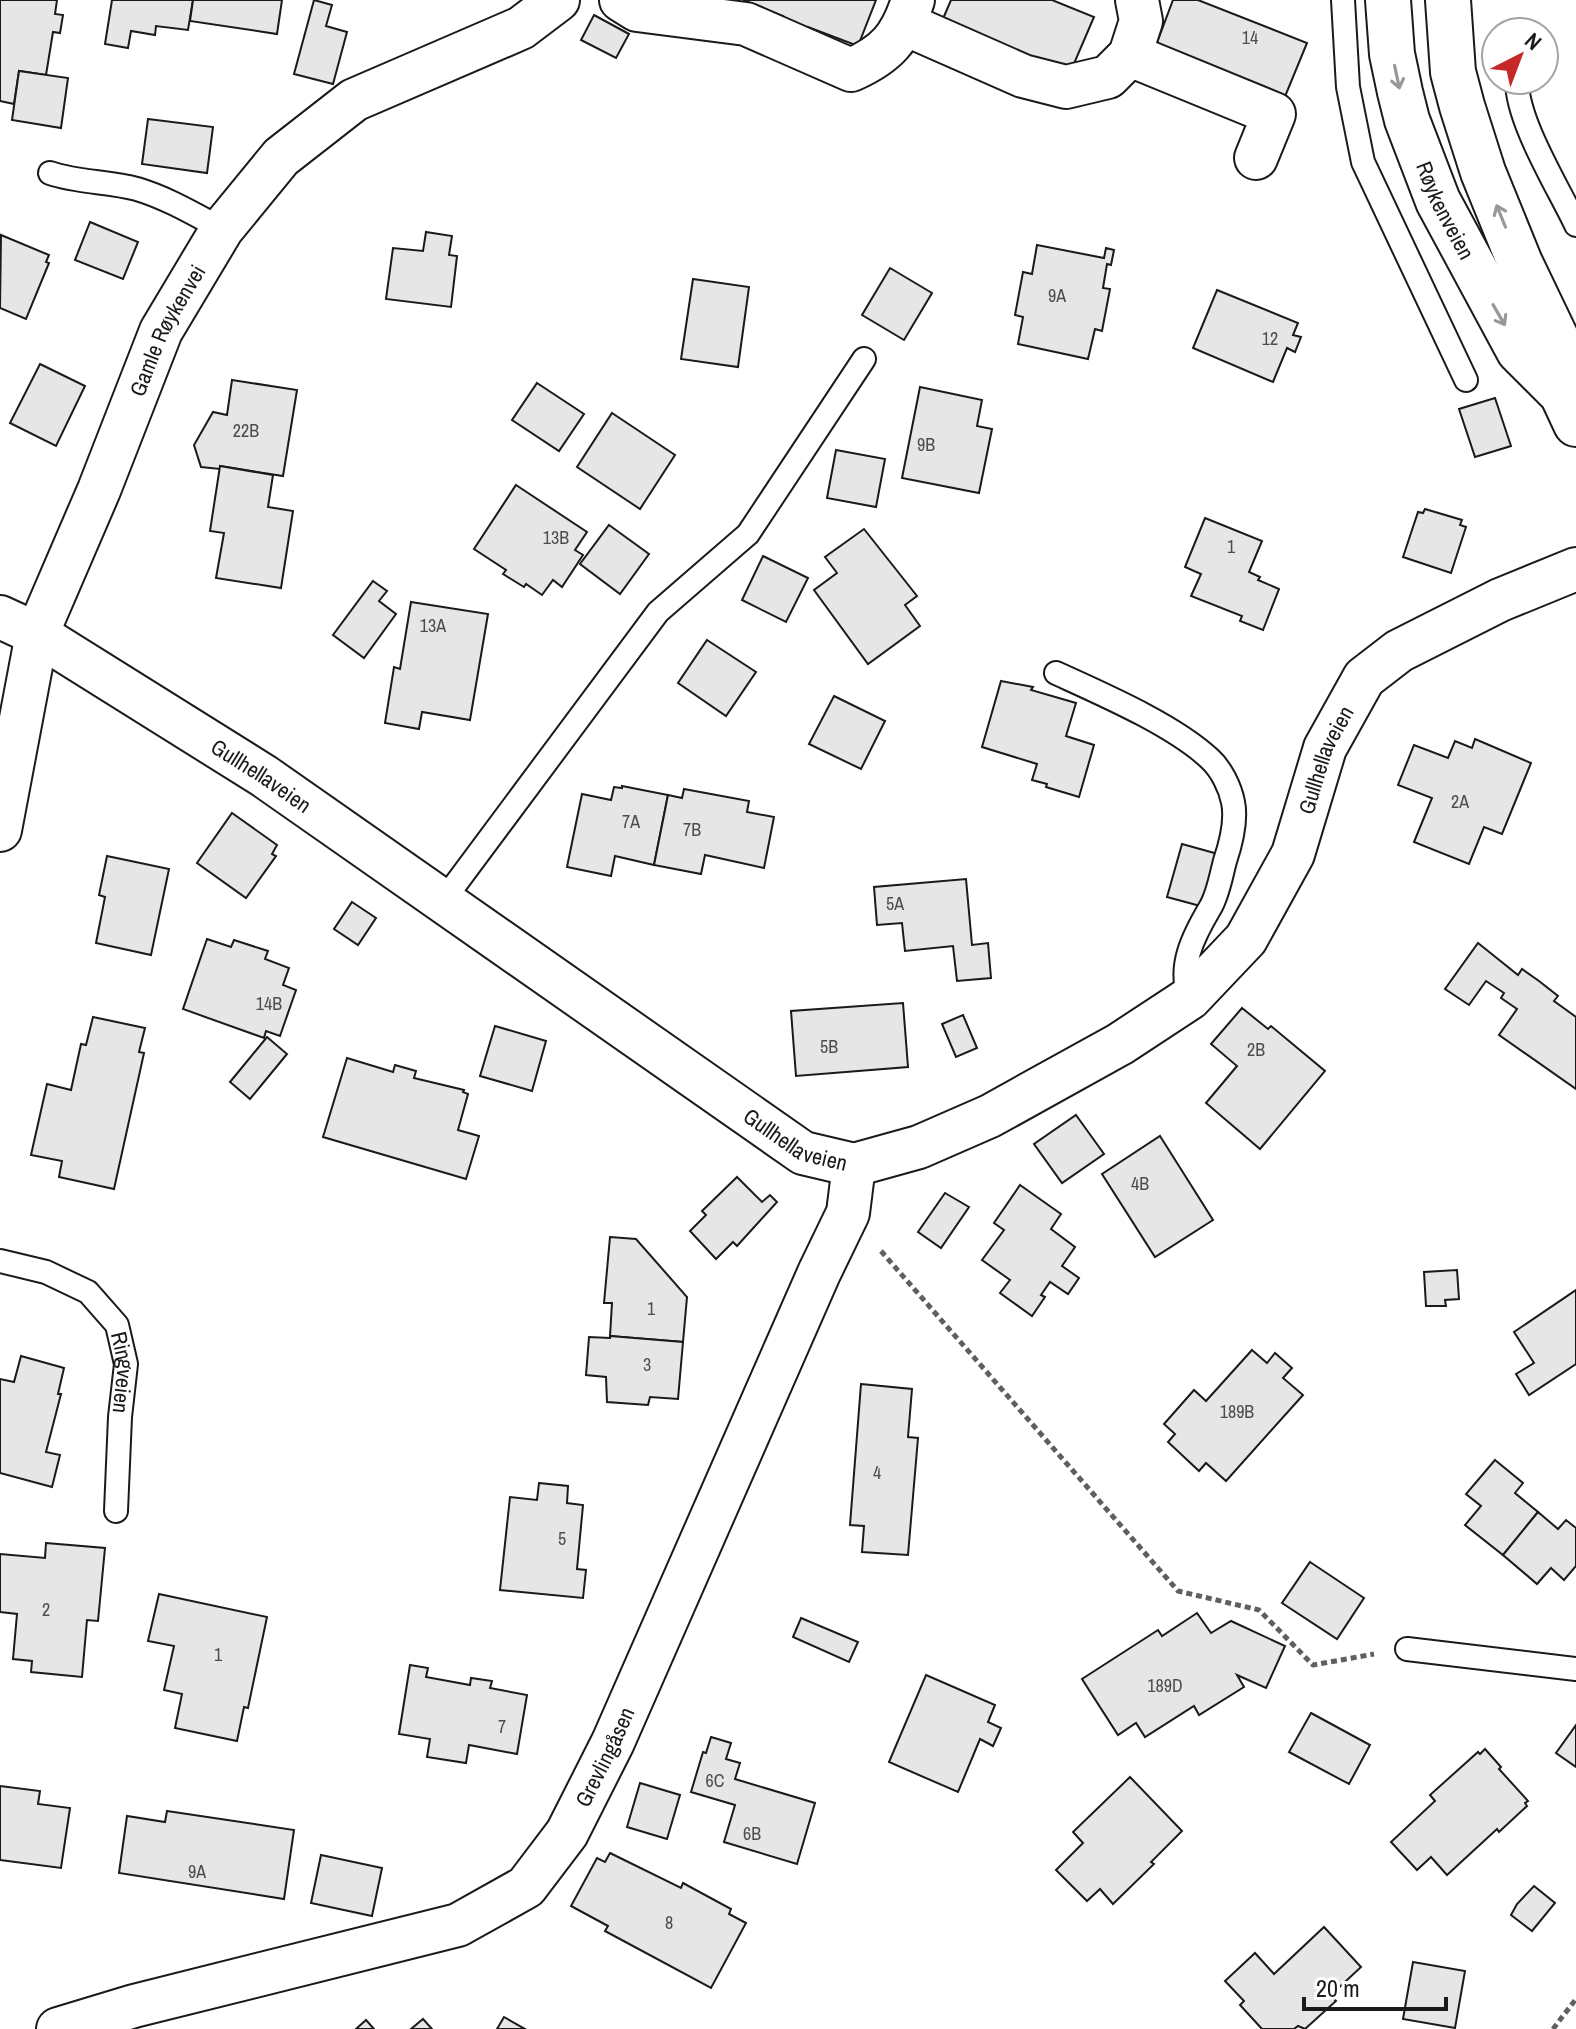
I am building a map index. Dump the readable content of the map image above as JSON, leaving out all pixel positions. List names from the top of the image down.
{
  "streets": {
    "main road": ["Røykenveien"],
    "street": ["Gamle Røykenvei", "Gullhellaveien", "Grevlingåsen"],
    "lane": ["Ringveien"]
  },
  "crossings": [
    ["Gamle Røykenvei", "Gullhellaveien"],
    ["Gullhellaveien", "Grevlingåsen"]
  ],
  "house_numbers": [
    "14",
    "9A",
    "12",
    "22B",
    "9B",
    "13B",
    "1",
    "13A",
    "2A",
    "7A",
    "7B",
    "5A",
    "14B",
    "5B",
    "2B",
    "4B",
    "1",
    "3",
    "189B",
    "4",
    "5",
    "2",
    "1",
    "189D",
    "7",
    "6C",
    "6B",
    "9A",
    "8"
  ],
  "scale_bar": "20 m",
  "north": "top right"
}
